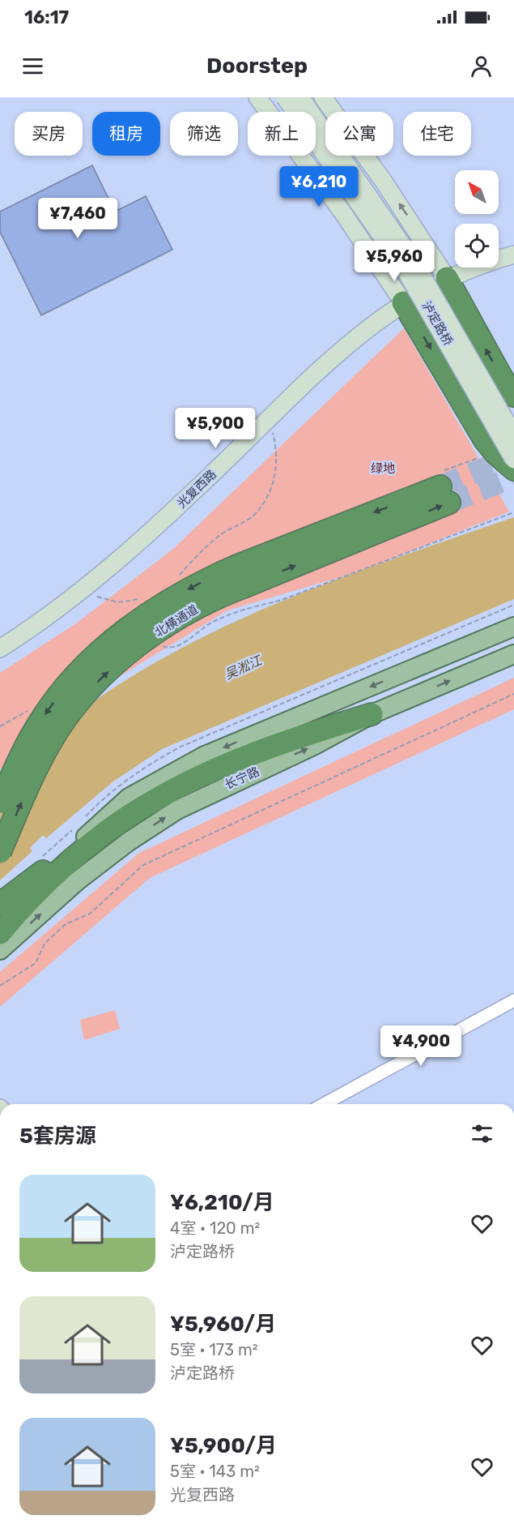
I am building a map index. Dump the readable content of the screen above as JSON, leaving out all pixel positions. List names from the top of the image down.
{
  "streets": {
    "highway": ["北横通道"],
    "main road": ["泸定路桥", "光复西路", "长宁路"]
  },
  "water": ["吴淞江"],
  "parks": ["绿地"],
  "north": "top left",
  "page": {
    "status": "16:17",
    "header": "Doorstep",
    "chip": [
      "买房",
      "租房",
      "筛选",
      "新上",
      "公寓",
      "住宅"
    ],
    "price": [
      "¥6,210",
      "¥7,460",
      "¥5,960",
      "¥5,900",
      "¥4,900"
    ],
    "heading": "5套房源",
    "list": [
      {
        "name": "¥6,210/月",
        "note": "4室 · 120 m² · 泸定路桥"
      },
      {
        "name": "¥5,960/月",
        "note": "5室 · 173 m² · 泸定路桥"
      },
      {
        "name": "¥5,900/月",
        "note": "5室 · 143 m² · 光复西路"
      }
    ]
  }
}
